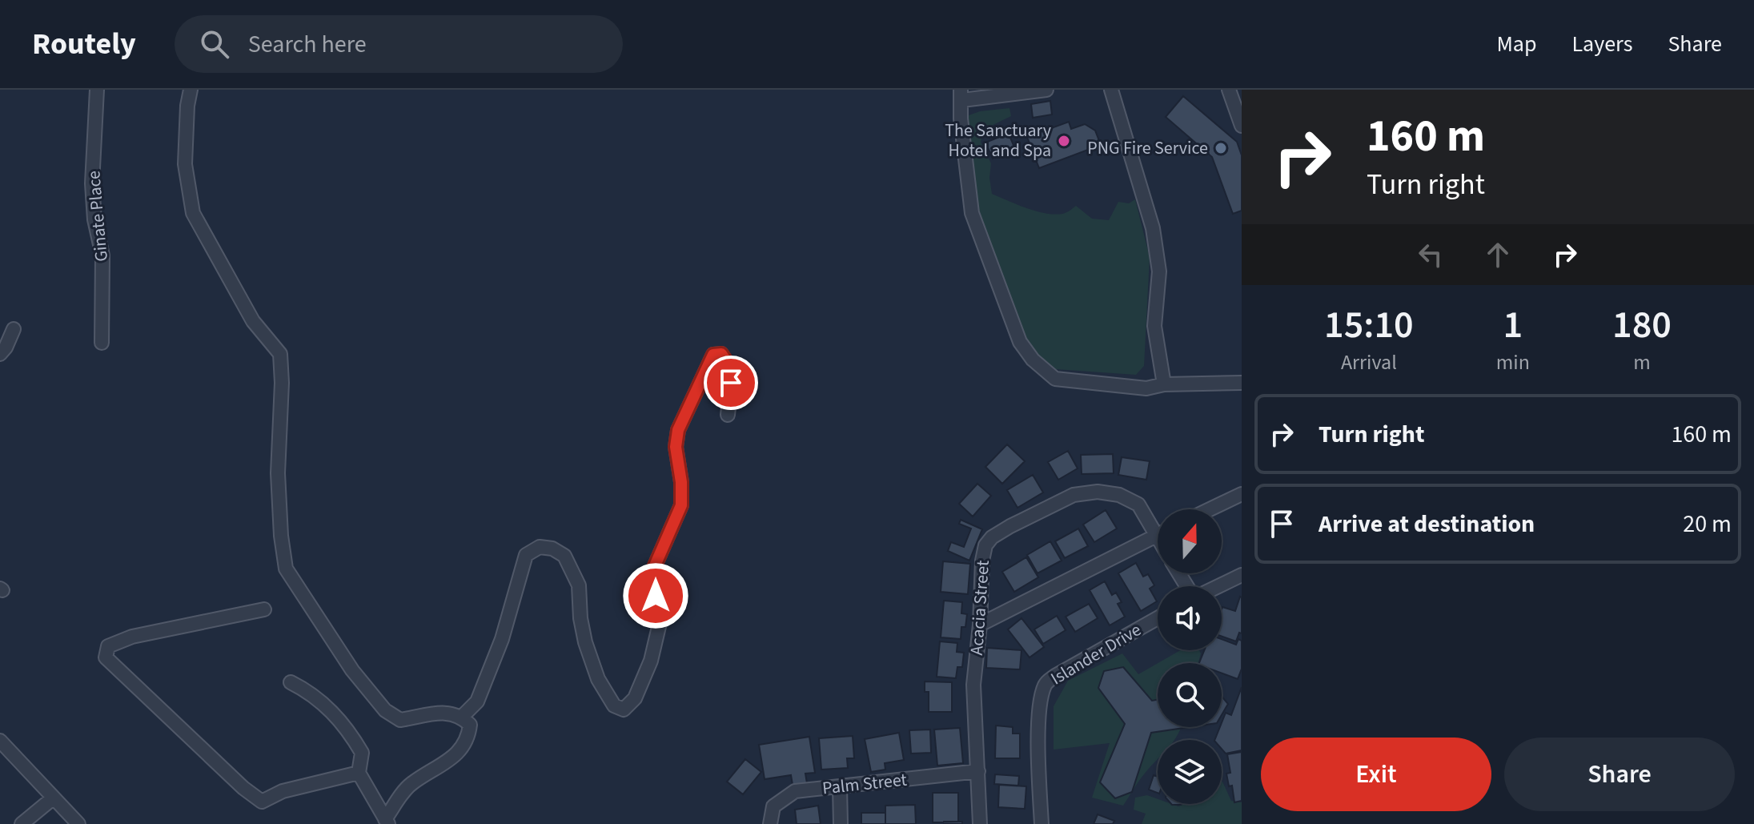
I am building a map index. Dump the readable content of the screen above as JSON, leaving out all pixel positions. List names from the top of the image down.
{
  "streets": {
    "street": [
      "Ginate Place",
      "Acacia Street",
      "Islander Drive",
      "Palm Street"
    ]
  },
  "crossings": [
    ["Acacia Street", "Palm Street"]
  ],
  "places": ["The Sanctuary Hotel and Spa", "PNG Fire Service"],
  "north": "top",
  "page": {
    "header": "Routely",
    "search": "Search here",
    "nav": ["Map", "Layers", "Share"],
    "turn": ["160 m", "Turn right"],
    "eta": [
      "15:10",
      "Arrival",
      "1",
      "min",
      "180",
      "m"
    ],
    "list": [
      {
        "name": "Turn right",
        "value": "160 m"
      },
      {
        "name": "Arrive at destination",
        "value": "20 m"
      }
    ],
    "buttons": ["Exit", "Share"]
  }
}
